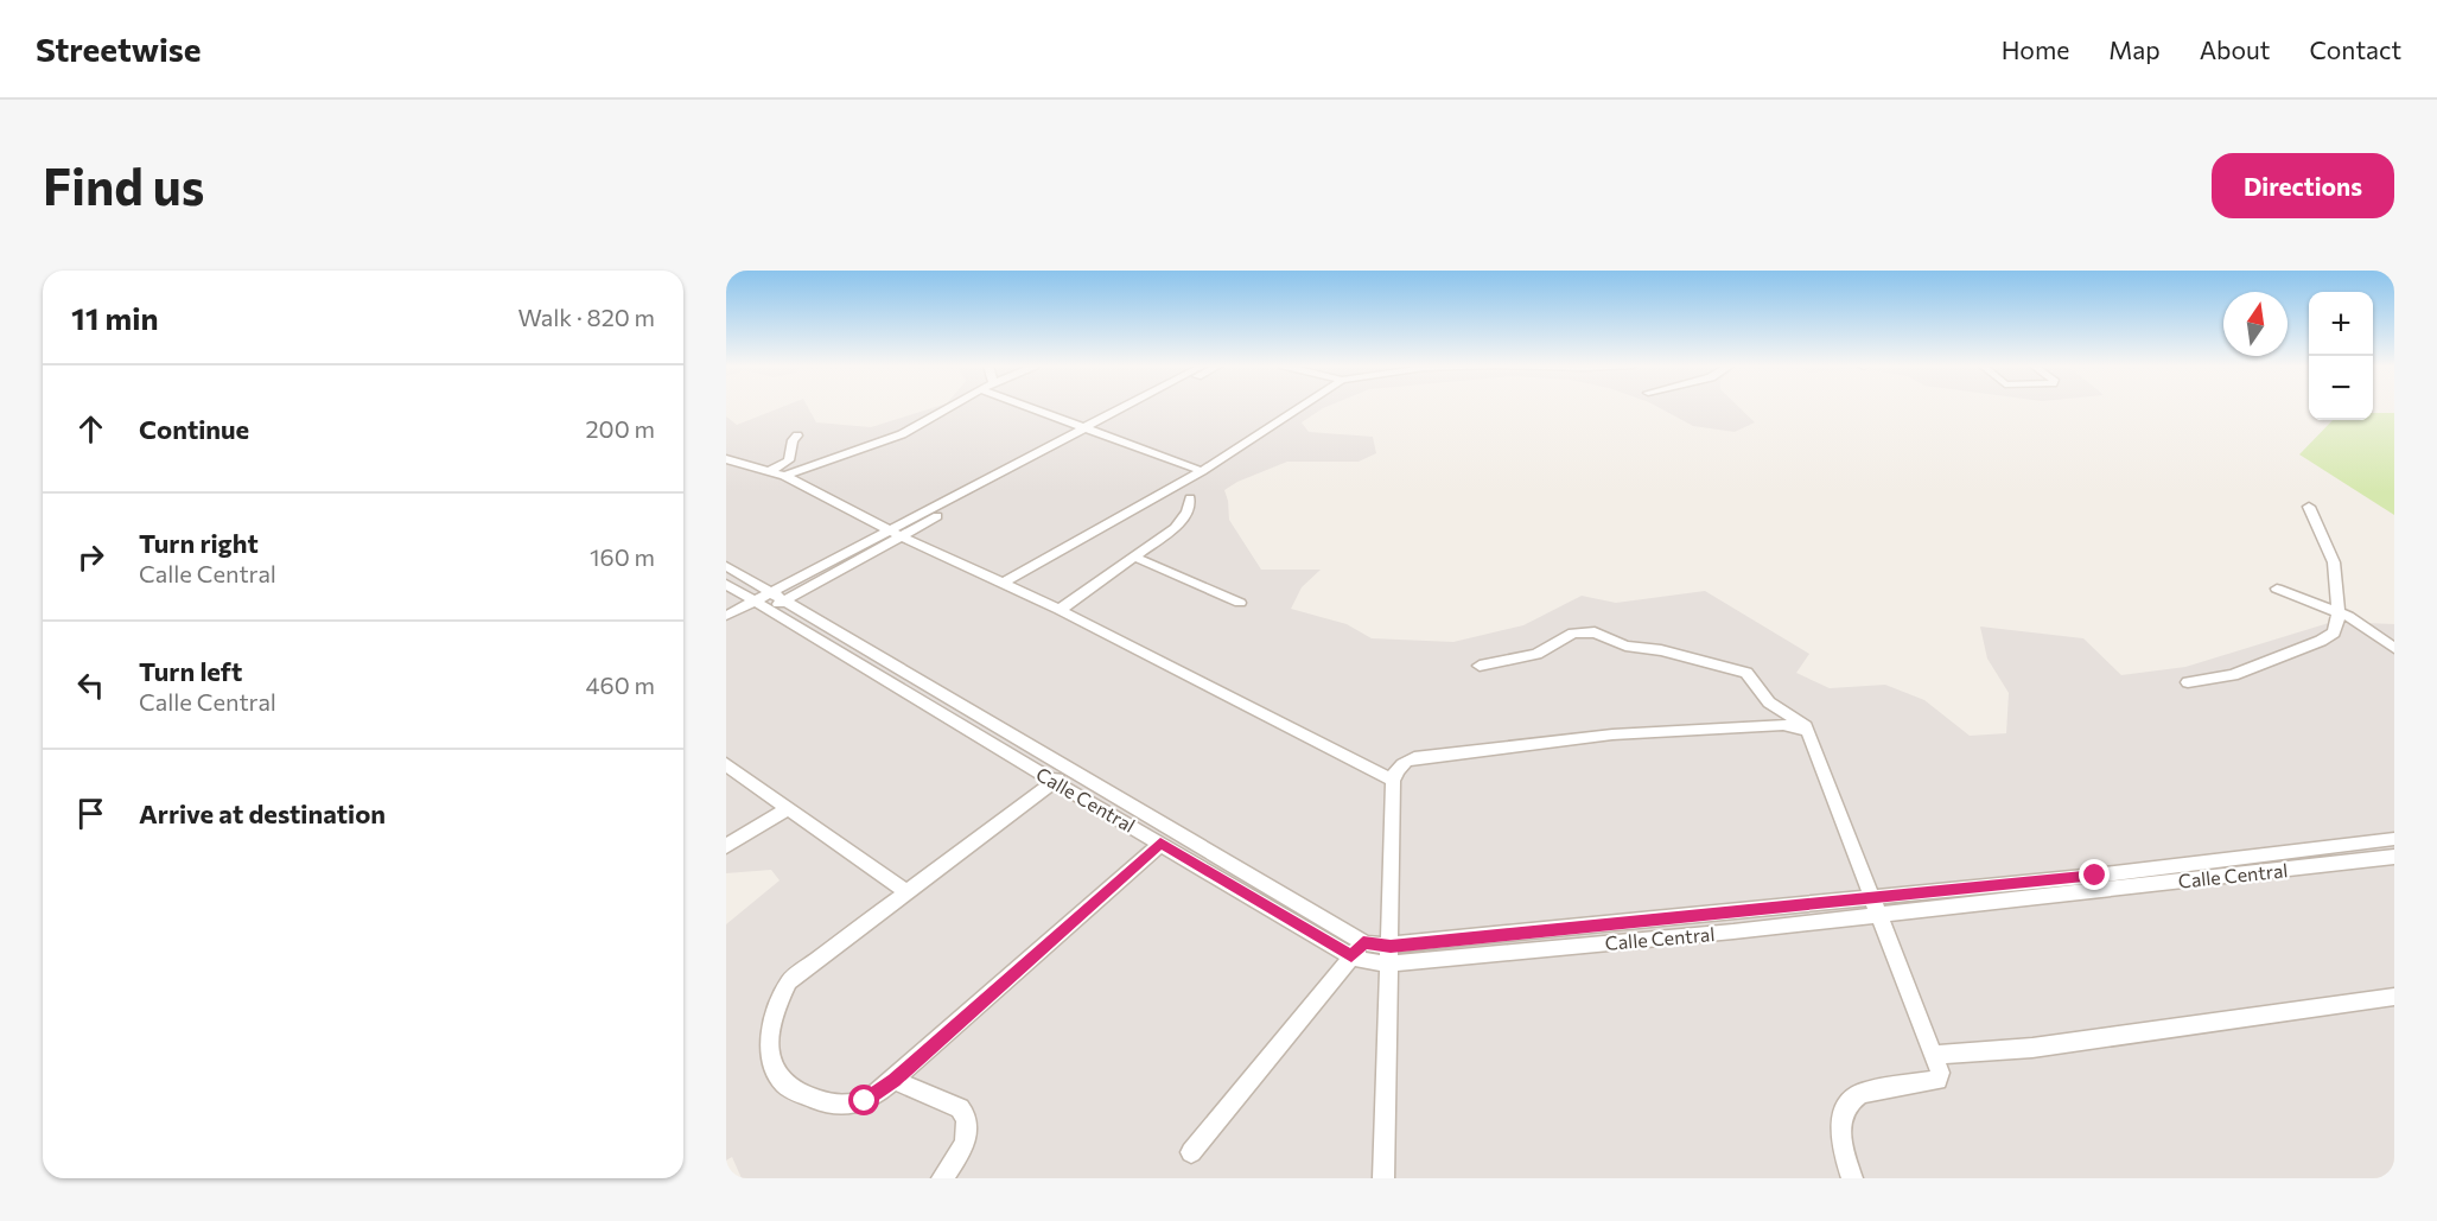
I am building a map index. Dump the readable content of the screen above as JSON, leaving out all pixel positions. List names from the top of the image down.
{
  "streets": {
    "street": ["Calle Central"]
  },
  "north": "top",
  "page": {
    "header": "Streetwise",
    "nav": [
      "Home",
      "Map",
      "About",
      "Contact"
    ],
    "buttons": "Directions",
    "title": "Find us",
    "heading": ["11 min", "Walk · 820 m"],
    "map_buttons": ["+", "−"],
    "list": [
      ["Continue", "200 m"],
      ["Turn right", "Calle Central", "160 m"],
      ["Turn left", "Calle Central", "460 m"],
      "Arrive at destination"
    ]
  }
}
